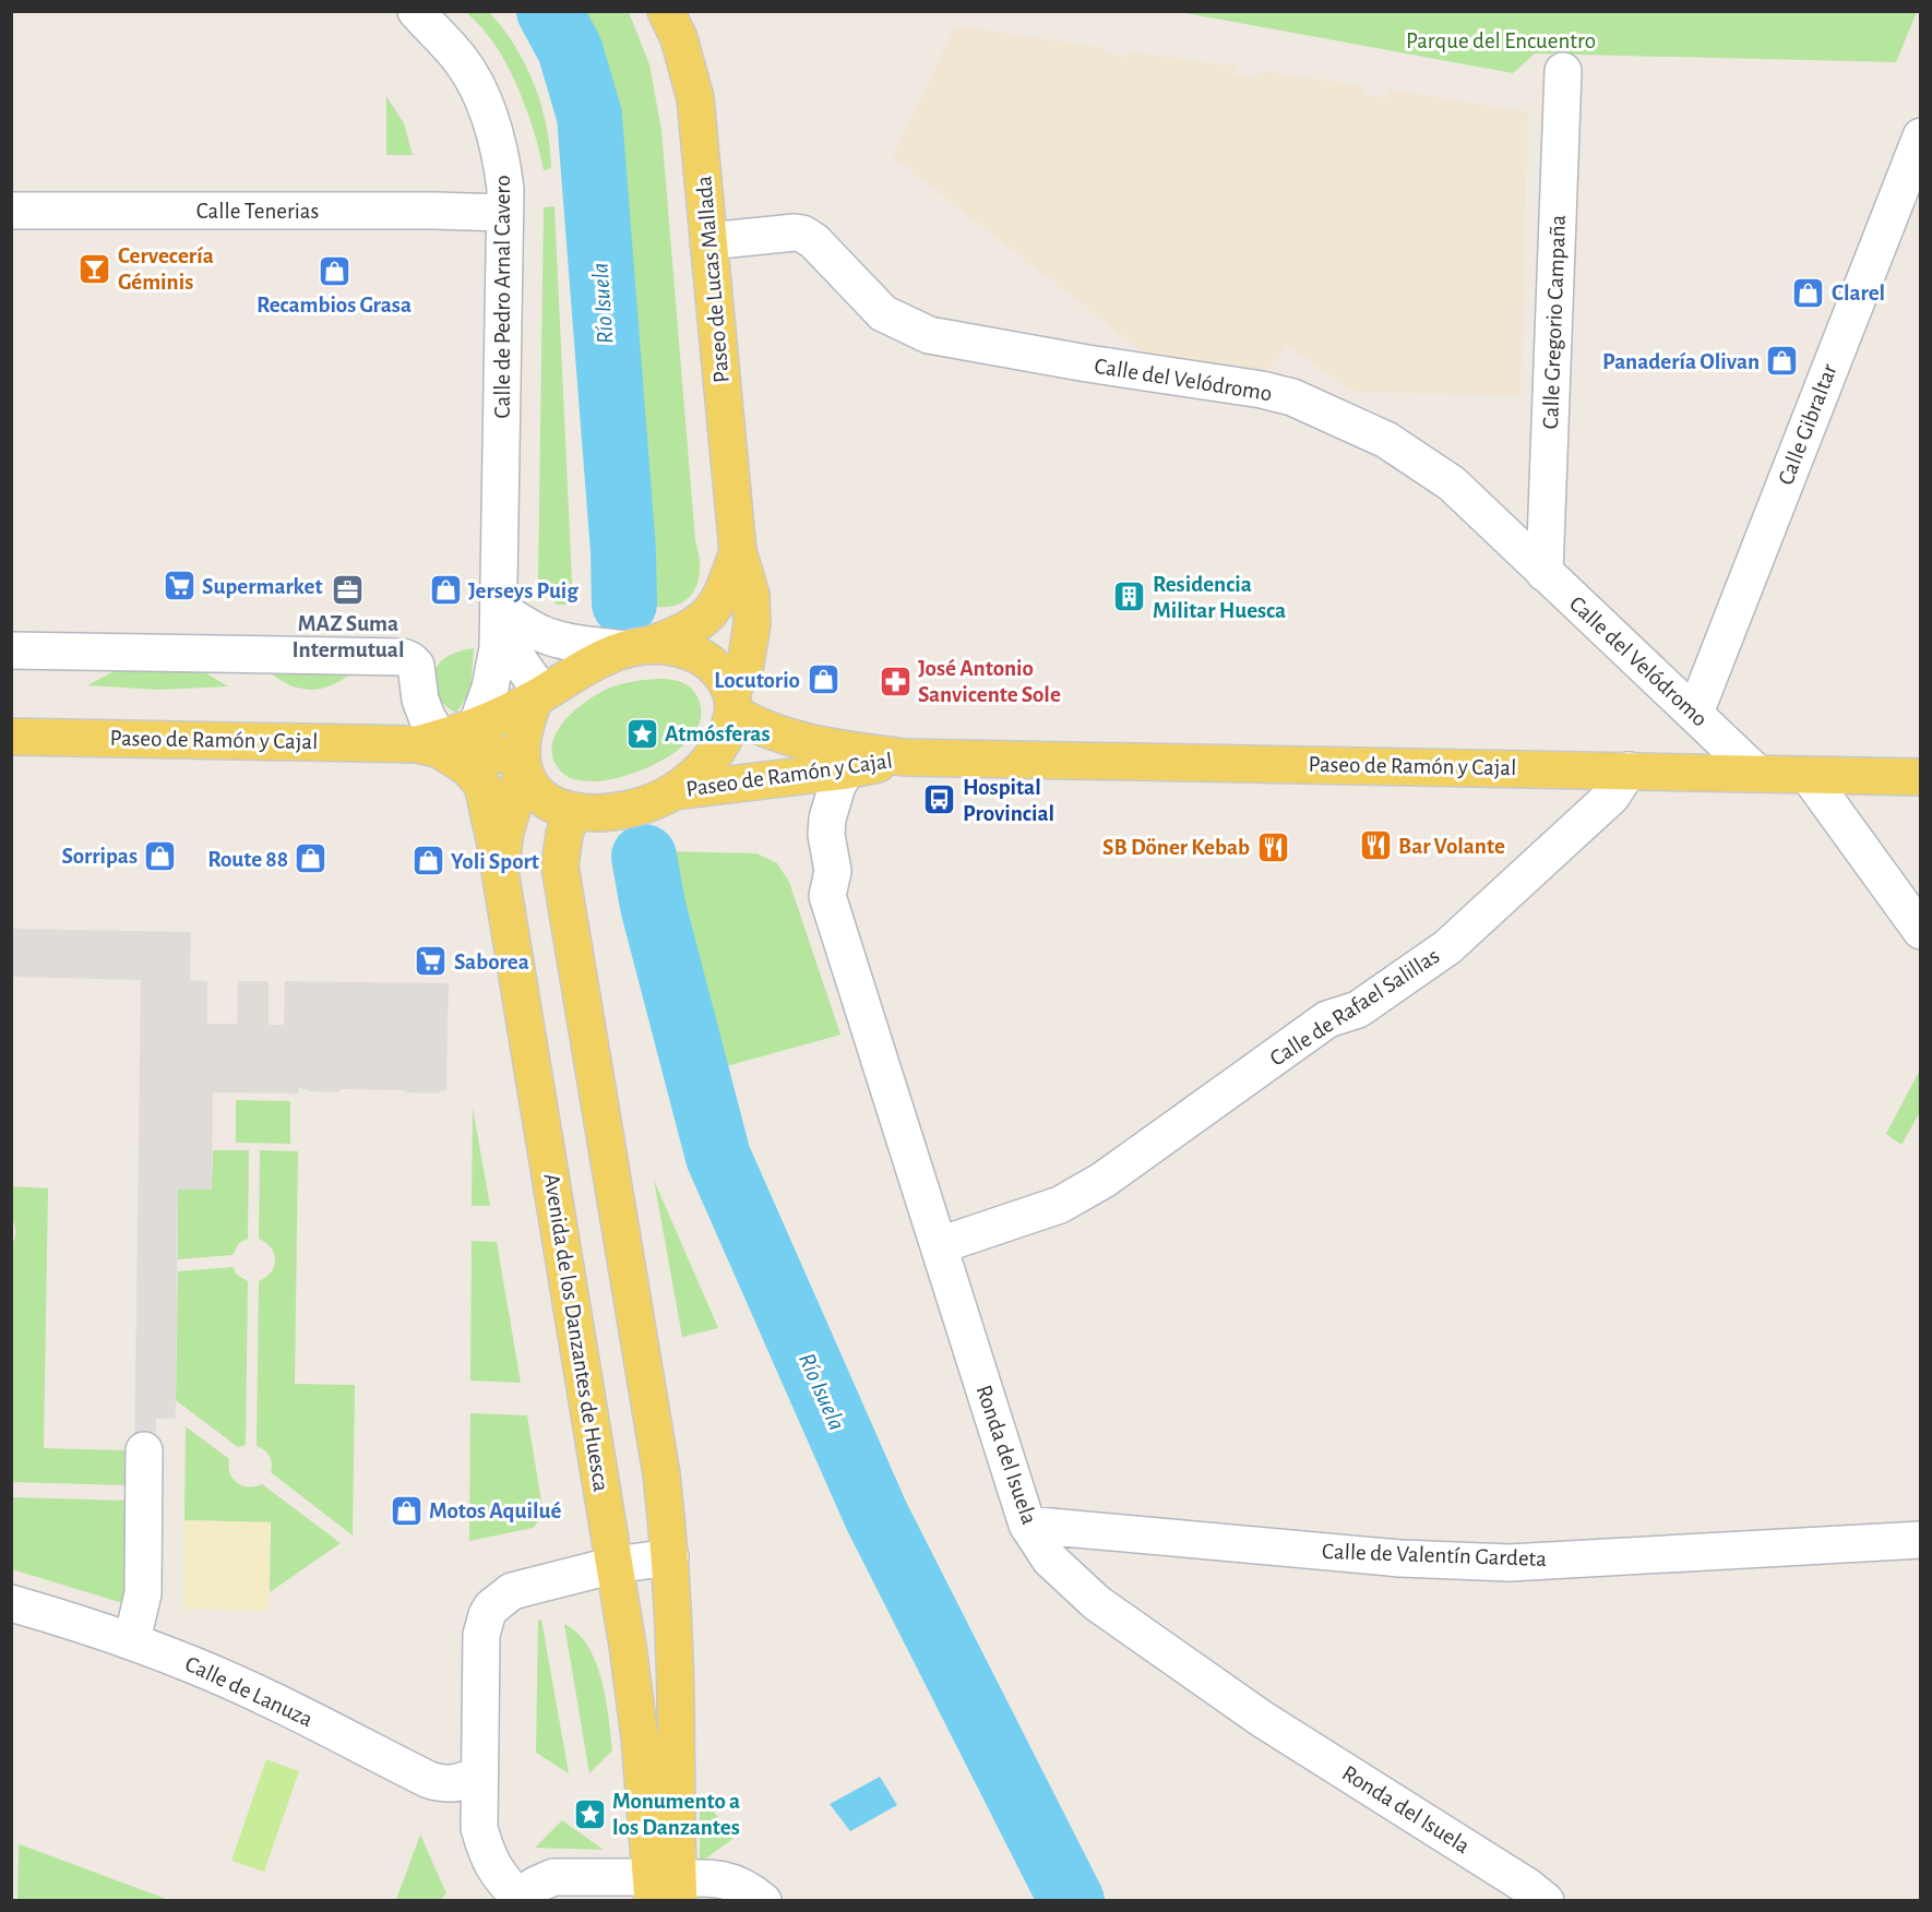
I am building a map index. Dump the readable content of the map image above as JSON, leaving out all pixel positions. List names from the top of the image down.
{
  "streets": {
    "main road": ["Paseo de Lucas Mallada", "Paseo de Ramón y Cajal", "Avenida de los Danzantes de Huesca"],
    "street": [
      "Calle Tenerias",
      "Calle de Pedro Arnal Cavero",
      "Calle Gregorio Campaña",
      "Calle del Velódromo",
      "Calle Gibraltar",
      "Calle de Rafael Salillas",
      "Ronda del Isuela",
      "Calle de Valentín Gardeta",
      "Calle de Lanuza"
    ]
  },
  "crossings": [
    ["Calle Tenerias", "Calle de Pedro Arnal Cavero"],
    ["Paseo de Lucas Mallada", "Calle de Pedro Arnal Cavero"],
    ["Paseo de Lucas Mallada", "Calle del Velódromo"],
    ["Paseo de Lucas Mallada", "Paseo de Ramón y Cajal"],
    ["Paseo de Lucas Mallada", "Avenida de los Danzantes de Huesca"],
    ["Calle de Pedro Arnal Cavero", "Paseo de Ramón y Cajal"],
    ["Calle de Pedro Arnal Cavero", "Avenida de los Danzantes de Huesca"],
    ["Calle Gregorio Campaña", "Calle del Velódromo"],
    ["Calle del Velódromo", "Calle Gibraltar"],
    ["Calle del Velódromo", "Paseo de Ramón y Cajal"],
    ["Paseo de Ramón y Cajal", "Calle de Rafael Salillas"],
    ["Paseo de Ramón y Cajal", "Avenida de los Danzantes de Huesca"],
    ["Paseo de Ramón y Cajal", "Ronda del Isuela"],
    ["Calle de Rafael Salillas", "Ronda del Isuela"],
    ["Ronda del Isuela", "Calle de Valentín Gardeta"]
  ],
  "water": ["Río Isuela"],
  "parks": ["Parque del Encuentro"],
  "places": {
    "bar": ["Cervecería Géminis"],
    "shop": [
      "Recambios Grasa",
      "Clarel",
      "Panadería Olivan",
      "Jerseys Puig",
      "Locutorio",
      "Sorripas",
      "Route 88",
      "Yoli Sport",
      "Motos Aquilué"
    ],
    "supermarket": ["Supermarket", "Saborea"],
    "office": ["MAZ Suma Intermutual"],
    "building": ["Residencia Militar Huesca"],
    "pharmacy": ["José Antonio Sanvicente Sole"],
    "place": ["Atmósferas", "Monumento a los Danzantes"],
    "bus stop": ["Hospital Provincial"],
    "restaurant": ["Bar Volante", "SB Döner Kebab"]
  }
}
